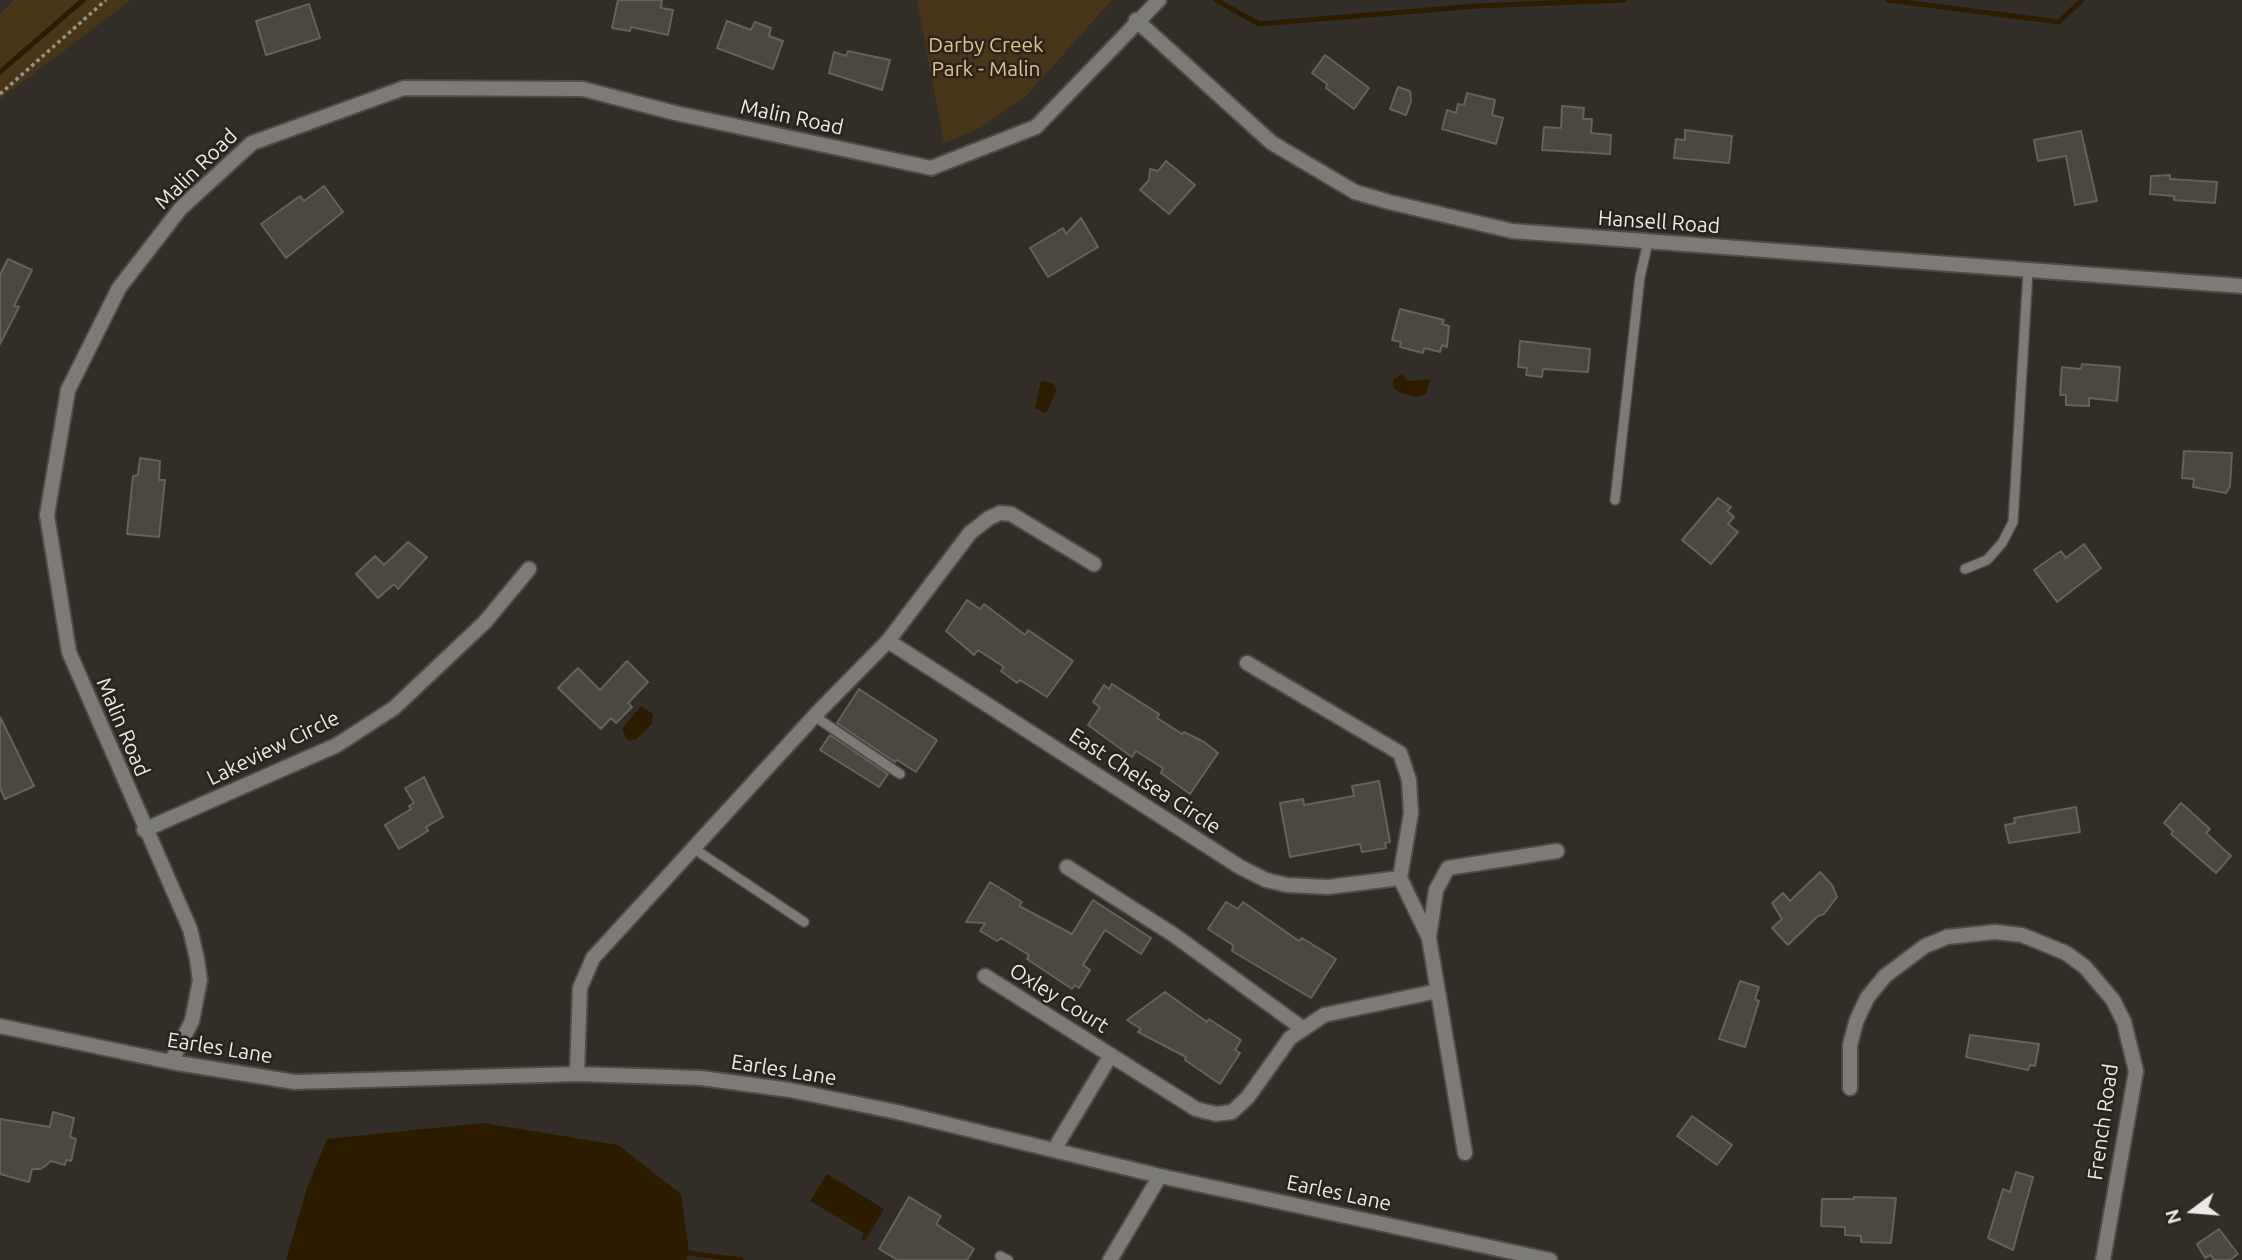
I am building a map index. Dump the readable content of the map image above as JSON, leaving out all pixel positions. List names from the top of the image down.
{
  "streets": {
    "street": [
      "Malin Road",
      "Hansell Road",
      "Lakeview Circle",
      "East Chelsea Circle",
      "Oxley Court",
      "Earles Lane",
      "French Road"
    ]
  },
  "crossings": [
    ["Malin Road", "Hansell Road"],
    ["Malin Road", "Lakeview Circle"],
    ["Malin Road", "Earles Lane"]
  ],
  "parks": ["Darby Creek Park - Malin"],
  "north": "left"
}
